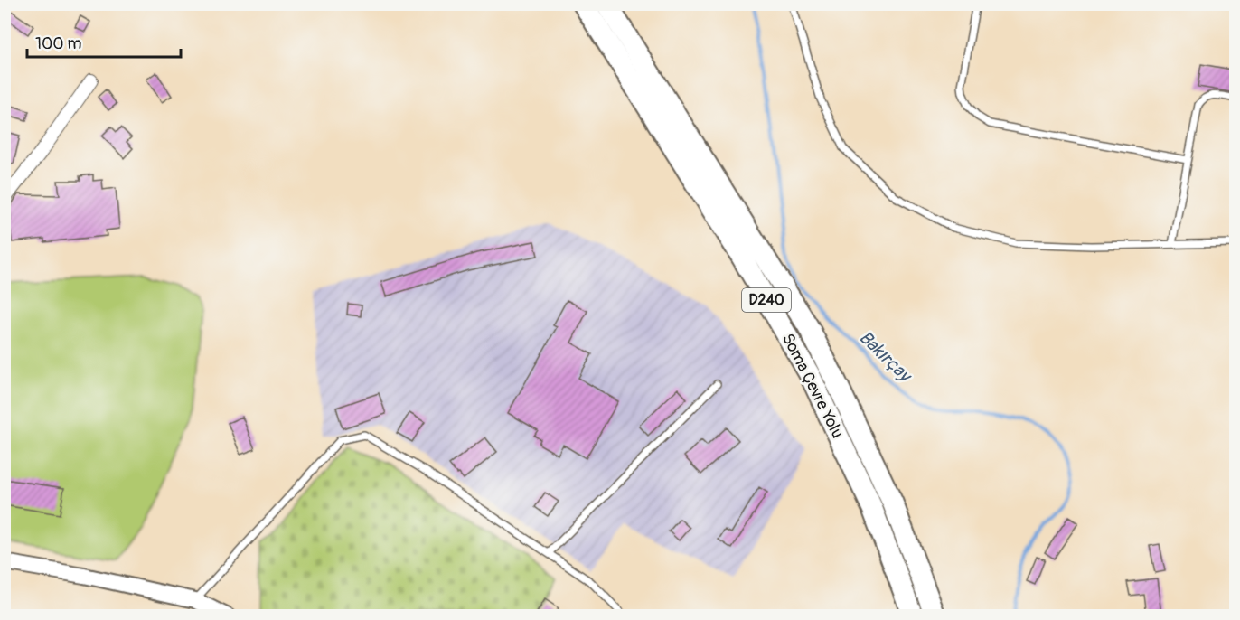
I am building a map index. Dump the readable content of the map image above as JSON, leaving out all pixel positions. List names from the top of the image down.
{
  "streets": {
    "highway": ["D240", "Soma Çevre Yolu"]
  },
  "water": ["Bakırçay"],
  "scale_bar": "100 m"
}
